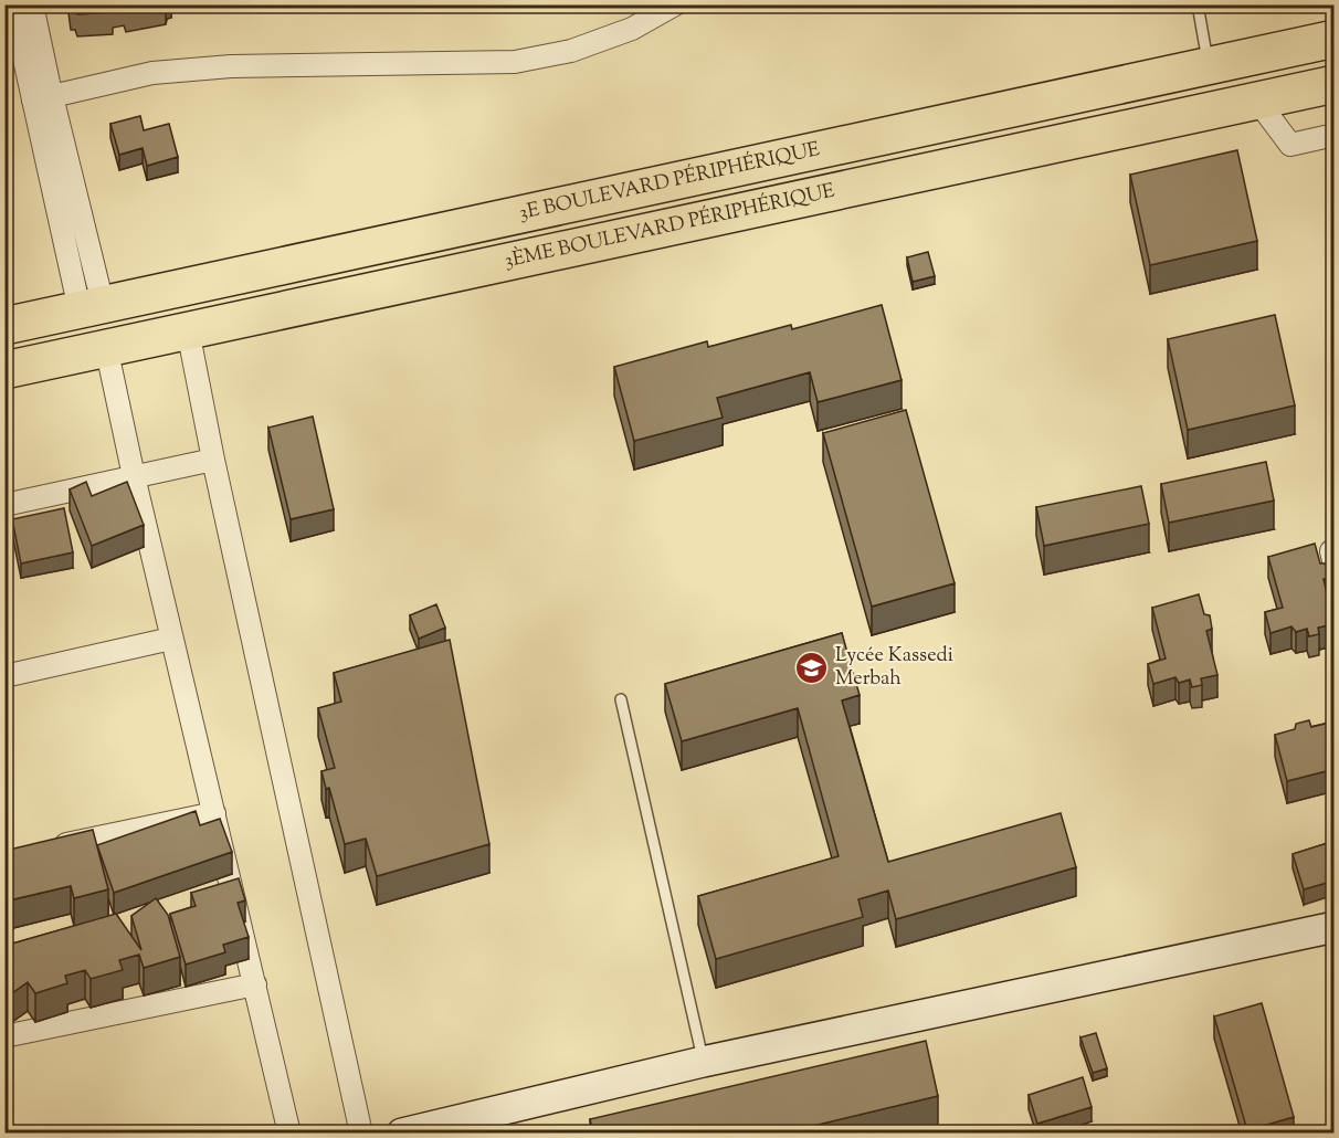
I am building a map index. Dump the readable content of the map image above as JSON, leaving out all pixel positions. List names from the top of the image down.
{
  "streets": {
    "highway": ["3E BOULEVARD PÉRIPHÉRIQUE", "3ÈME BOULEVARD PÉRIPHÉRIQUE"]
  },
  "places": {
    "school or university": ["Lycée Kassedi Merbah"]
  }
}
